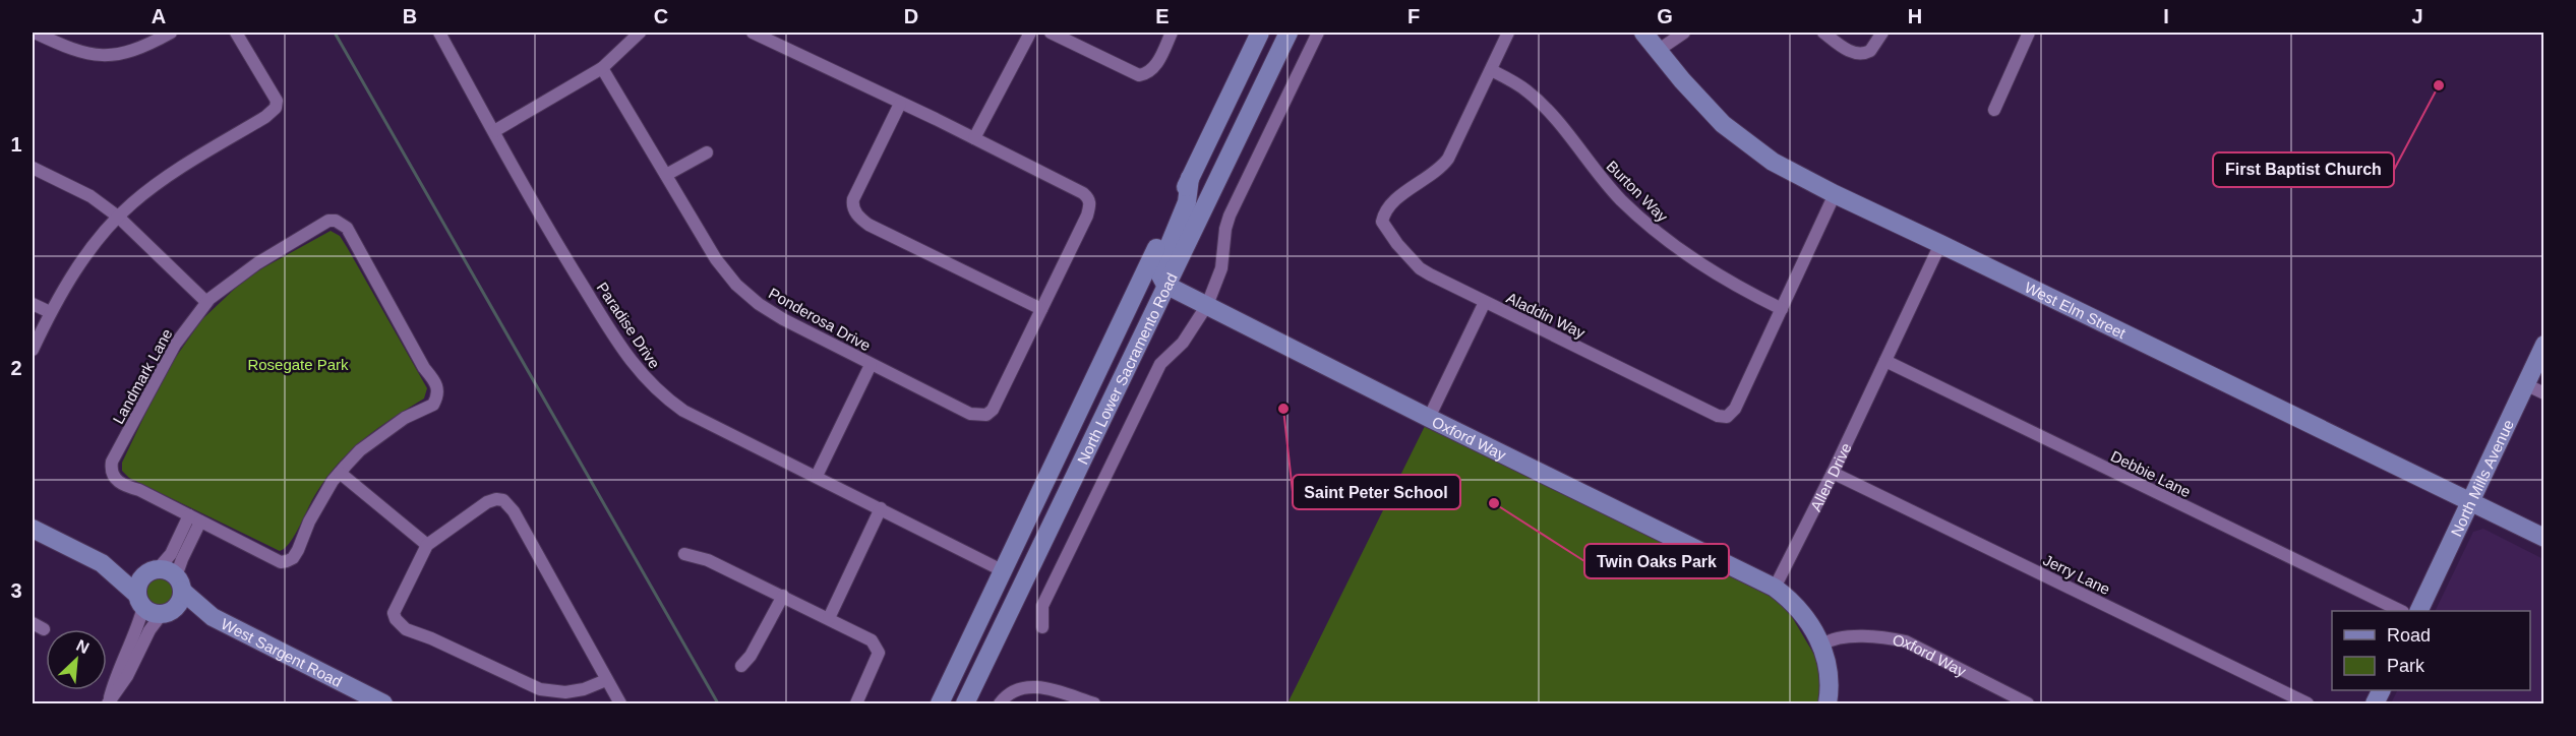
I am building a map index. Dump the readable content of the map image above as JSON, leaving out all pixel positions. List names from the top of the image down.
{
  "streets": {
    "street": [
      "Burton Way",
      "West Elm Street",
      "Aladdin Way",
      "Ponderosa Drive",
      "Paradise Drive",
      "North Lower Sacramento Road",
      "Landmark Lane",
      "Oxford Way",
      "Debbie Lane",
      "Allen Drive",
      "North Mills Avenue",
      "Jerry Lane",
      "West Sargent Road"
    ]
  },
  "crossings": [
    ["Burton Way", "Aladdin Way"],
    ["West Elm Street", "Allen Drive"],
    ["West Elm Street", "North Mills Avenue"],
    ["Paradise Drive", "North Lower Sacramento Road"],
    ["North Lower Sacramento Road", "Oxford Way"],
    ["Oxford Way", "Allen Drive"],
    ["Debbie Lane", "Allen Drive"],
    ["Allen Drive", "Jerry Lane"]
  ],
  "parks": ["Rosegate Park"],
  "places": ["First Baptist Church", "Saint Peter School", "Twin Oaks Park"],
  "legend": ["Road", "Park"],
  "north": "top right",
  "grid": {
    "columns": [
      "A",
      "B",
      "C",
      "D",
      "E",
      "F",
      "G",
      "H",
      "I",
      "J"
    ],
    "rows": ["1", "2", "3"]
  }
}
